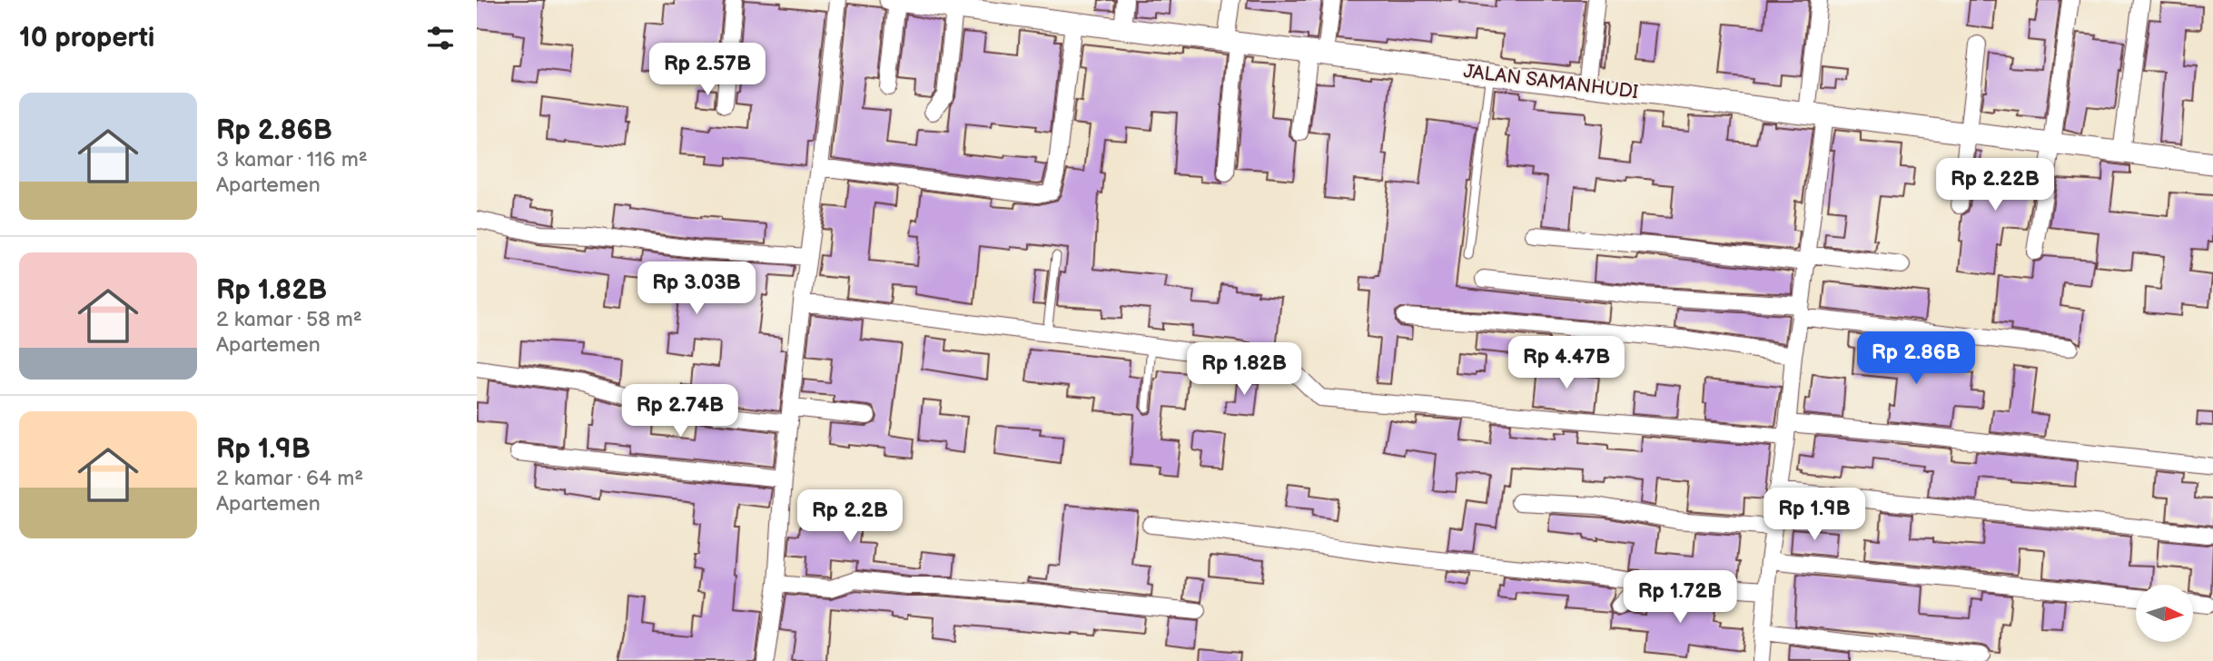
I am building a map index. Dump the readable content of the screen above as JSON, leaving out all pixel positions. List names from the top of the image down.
{
  "streets": {
    "street": ["JALAN SAMANHUDI"]
  },
  "north": "right",
  "page": {
    "heading": "10 properti",
    "price": [
      "Rp 2.57B",
      "Rp 2.22B",
      "Rp 3.03B",
      "Rp 2.86B",
      "Rp 4.47B",
      "Rp 1.82B",
      "Rp 2.74B",
      "Rp 1.9B",
      "Rp 2.2B",
      "Rp 1.72B"
    ],
    "list": [
      {
        "name": "Rp 2.86B",
        "note": "3 kamar · 116 m² · Apartemen"
      },
      {
        "name": "Rp 1.82B",
        "note": "2 kamar · 58 m² · Apartemen"
      },
      {
        "name": "Rp 1.9B",
        "note": "2 kamar · 64 m² · Apartemen"
      }
    ]
  }
}
